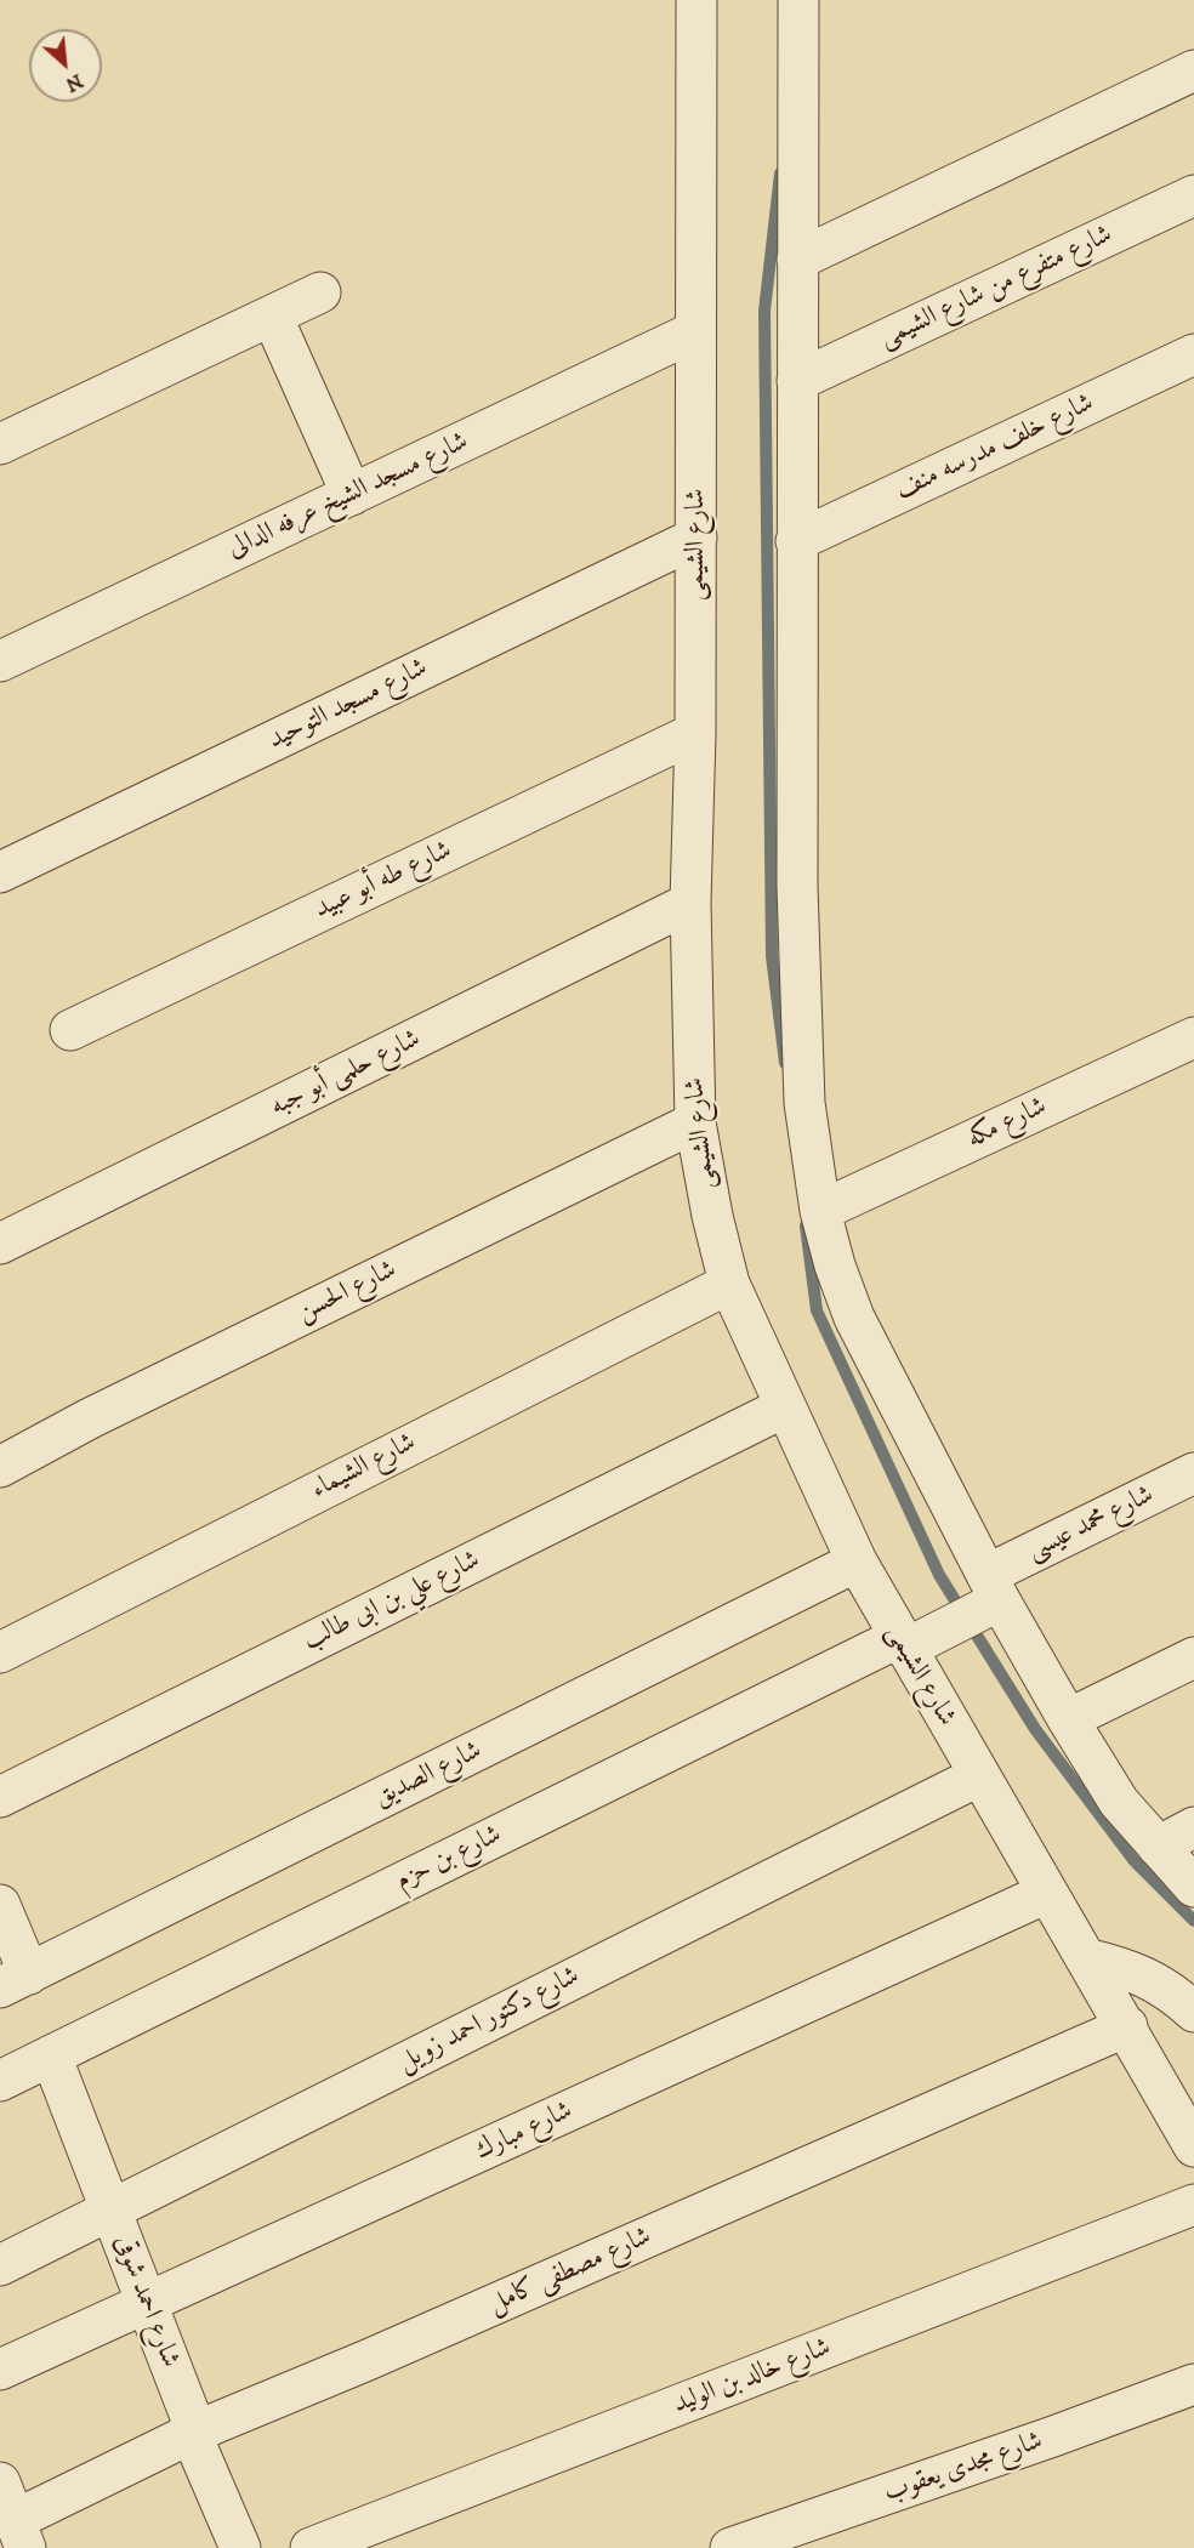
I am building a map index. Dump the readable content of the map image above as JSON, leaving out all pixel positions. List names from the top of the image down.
{
  "streets": {
    "street": [
      "شارع متفرع من شارع الشيمى",
      "شارع خلف مدرسه منف",
      "شارع مسجد الشيخ عرفه الدالى",
      "شارع الشيمى",
      "شارع مسجد التوحيد",
      "شارع طه أبو عبيد",
      "شارع حلمى أبو جبه",
      "شارع مكه",
      "شارع الحسن",
      "شارع الشيماء",
      "شارع محمد عيسى",
      "شارع علي بن ابى طالب",
      "شارع الصديق",
      "شارع بن حزم",
      "شارع دكتور احمد زويل",
      "شارع مبارك",
      "شارع مصطفى كامل",
      "شارع احمد شوقى",
      "شارع خالد بن الوليد",
      "شارع مجدى يعقوب"
    ]
  },
  "crossings": [
    ["شارع مسجد الشيخ عرفه الدالى", "شارع الشيمى"],
    ["شارع الشيمى", "شارع مسجد التوحيد"],
    ["شارع الشيمى", "شارع طه أبو عبيد"],
    ["شارع الشيمى", "شارع حلمى أبو جبه"],
    ["شارع الشيمى", "شارع الحسن"],
    ["شارع الشيمى", "شارع الشيماء"],
    ["شارع الشيمى", "شارع محمد عيسى"],
    ["شارع الشيمى", "شارع علي بن ابى طالب"],
    ["شارع الشيمى", "شارع الصديق"],
    ["شارع الشيمى", "شارع بن حزم"],
    ["شارع الشيمى", "شارع دكتور احمد زويل"],
    ["شارع الشيمى", "شارع مبارك"],
    ["شارع الشيمى", "شارع مصطفى كامل"],
    ["شارع محمد عيسى", "شارع بن حزم"],
    ["شارع بن حزم", "شارع احمد شوقى"],
    ["شارع دكتور احمد زويل", "شارع احمد شوقى"],
    ["شارع مبارك", "شارع احمد شوقى"],
    ["شارع مصطفى كامل", "شارع احمد شوقى"]
  ],
  "north": "bottom right"
}
